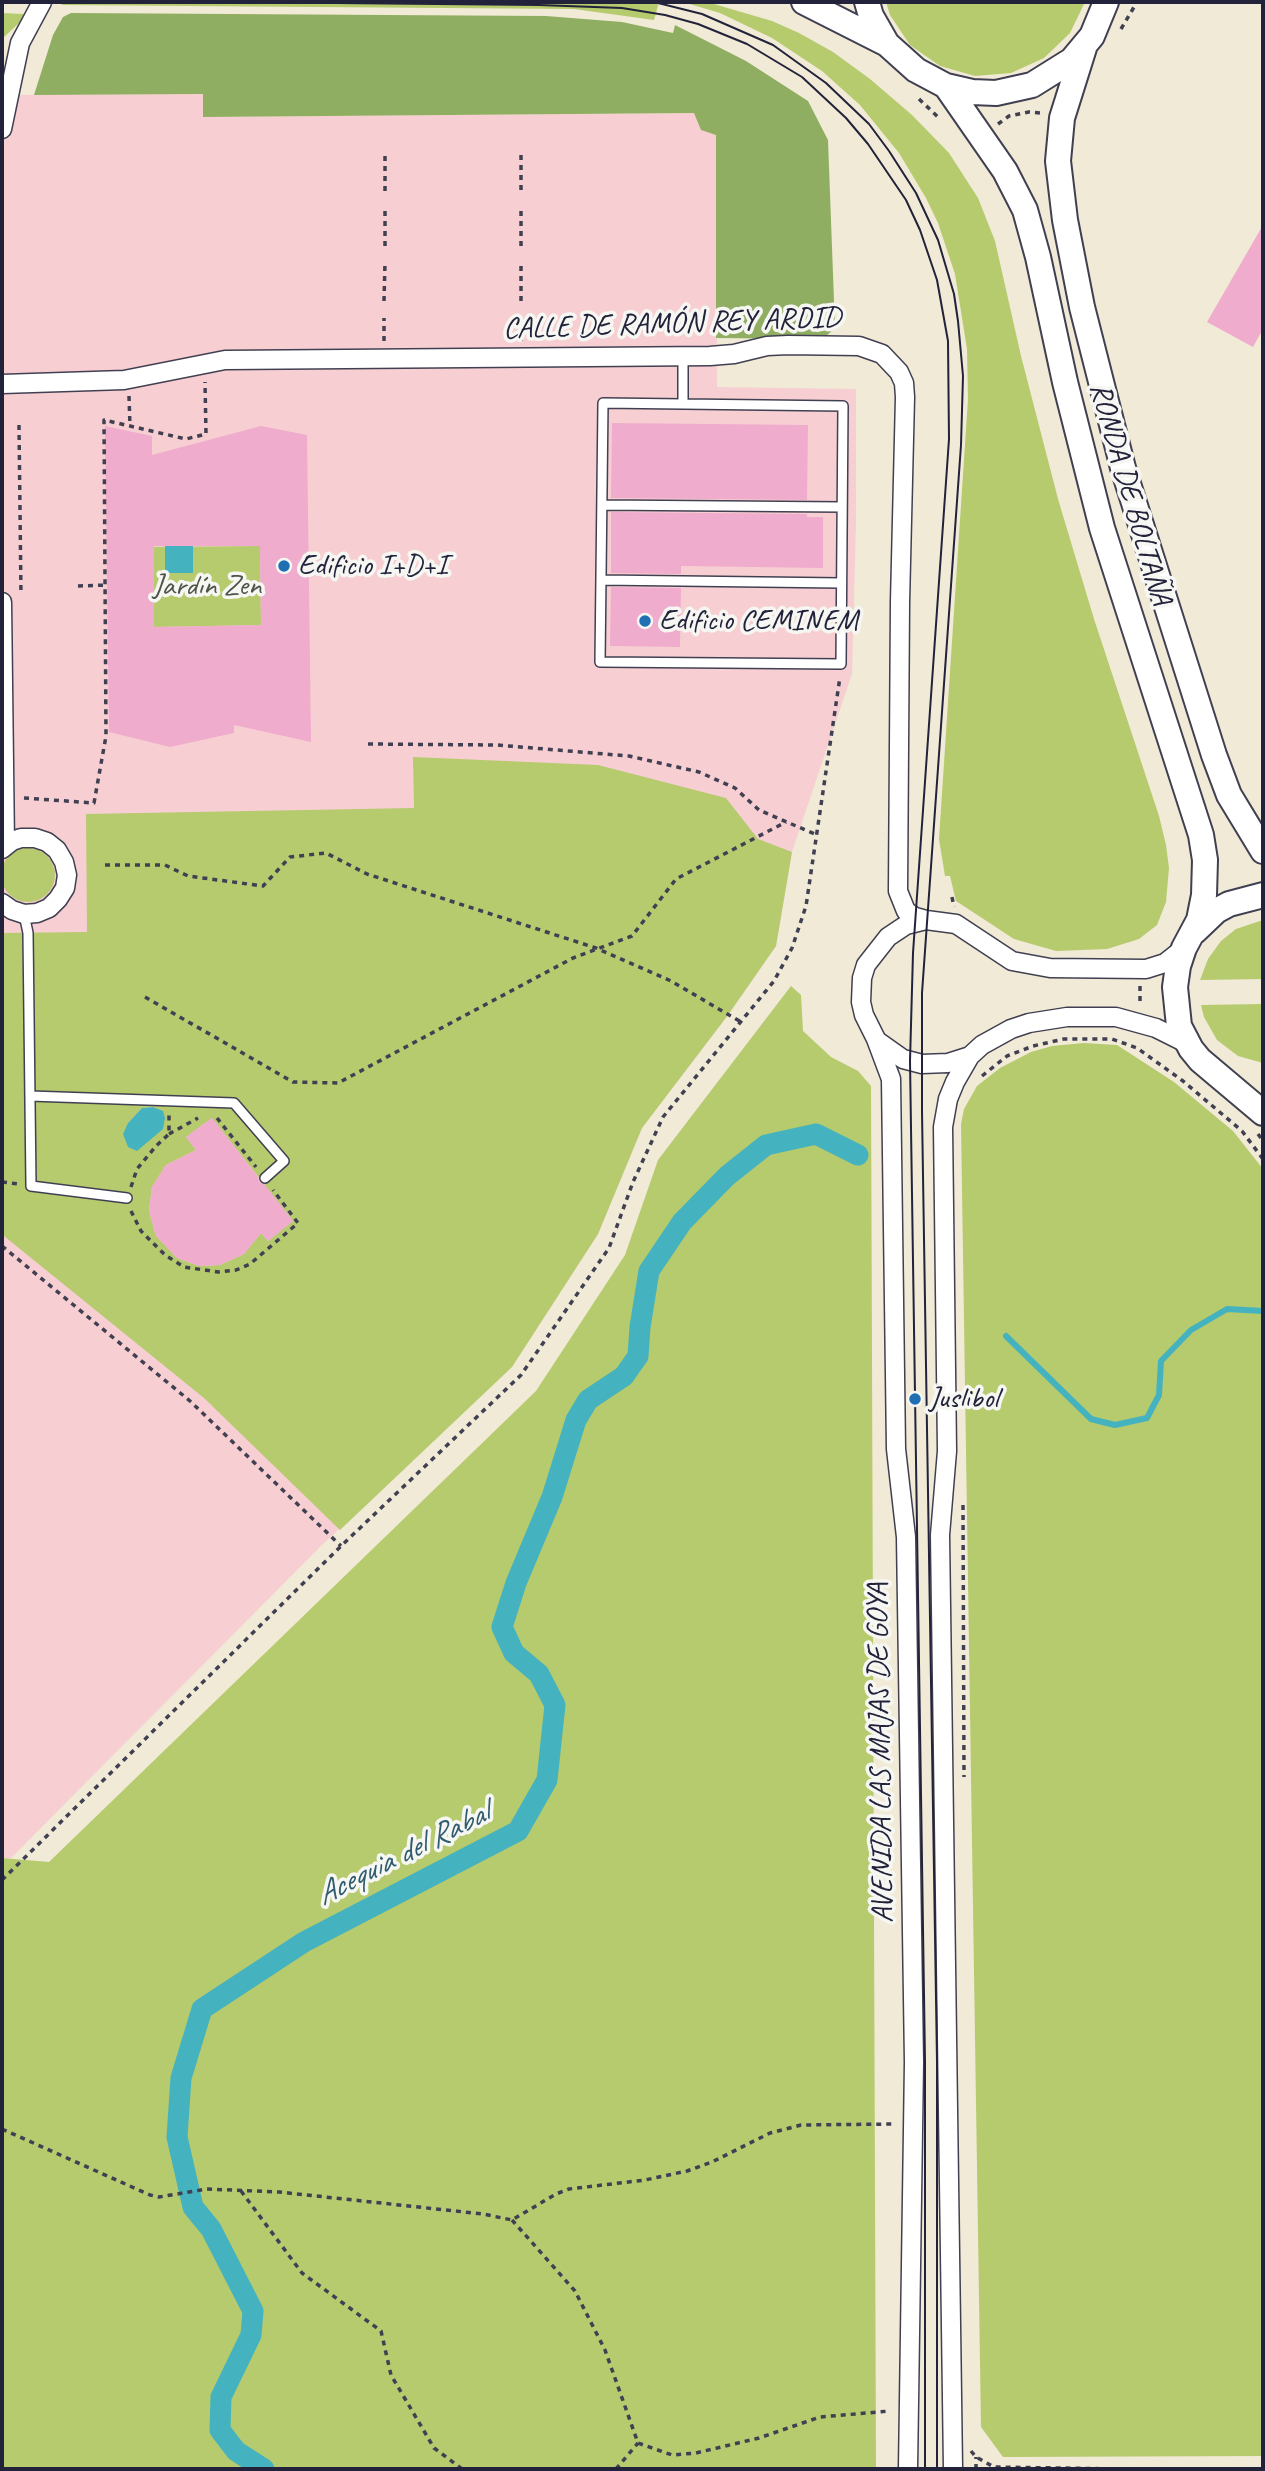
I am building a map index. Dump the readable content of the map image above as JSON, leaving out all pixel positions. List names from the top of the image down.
{
  "streets": {
    "main road": ["RONDA DE BOLTAÑA"],
    "street": ["CALLE DE RAMÓN REY ARDID", "AVENIDA LAS MAJAS DE GOYA"]
  },
  "crossings": [
    ["CALLE DE RAMÓN REY ARDID", "AVENIDA LAS MAJAS DE GOYA"],
    ["RONDA DE BOLTAÑA", "AVENIDA LAS MAJAS DE GOYA"]
  ],
  "water": ["Acequia del Rabal"],
  "parks": ["Jardín Zen"],
  "places": ["Edificio I+D+I", "Edificio CEMINEM", "Juslibol"]
}
